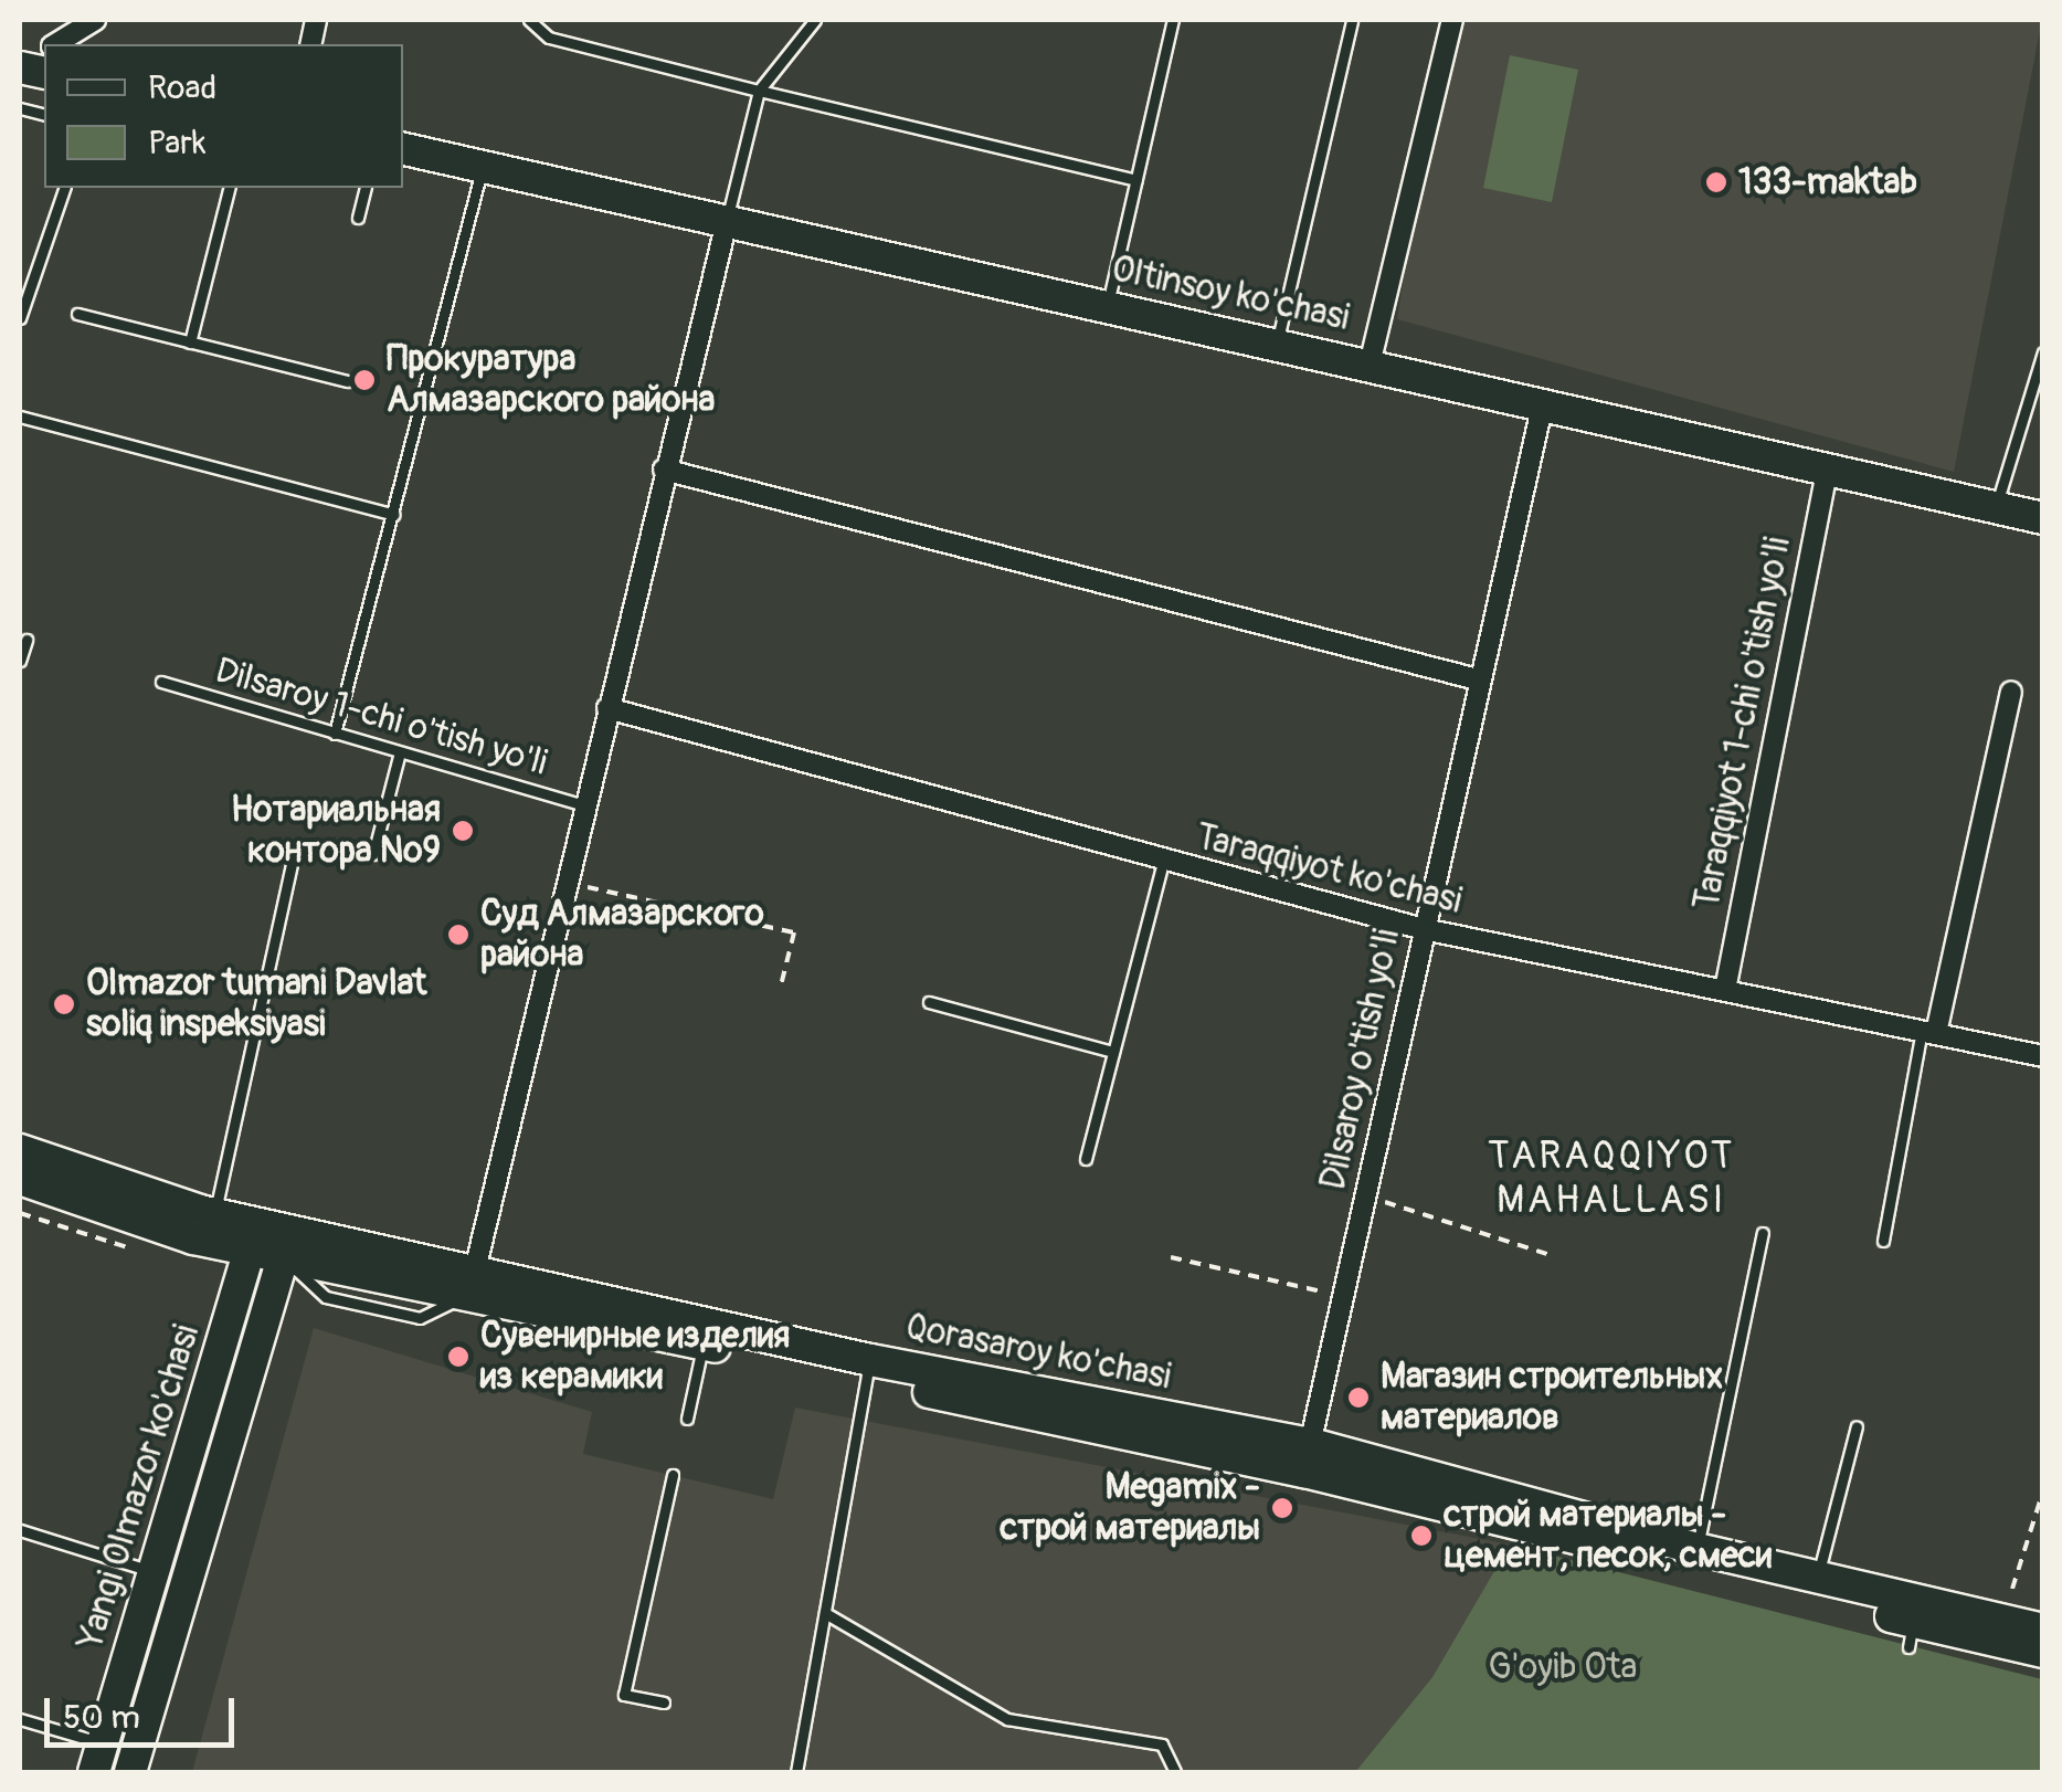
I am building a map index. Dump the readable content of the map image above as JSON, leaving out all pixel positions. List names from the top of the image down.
{
  "streets": {
    "main road": ["Oltinsoy ko'chasi", "Qorasaroy ko'chasi", "Yangi Olmazor ko'chasi"],
    "street": ["Taraqqiyot 1-chi o'tish yo'li", "Taraqqiyot ko'chasi", "Dilsaroy o'tish yo'li"],
    "lane": ["Dilsaroy 1-chi o'tish yo'li"]
  },
  "crossings": [
    ["Oltinsoy ko'chasi", "Taraqqiyot 1-chi o'tish yo'li"],
    ["Oltinsoy ko'chasi", "Dilsaroy o'tish yo'li"],
    ["Taraqqiyot 1-chi o'tish yo'li", "Taraqqiyot ko'chasi"],
    ["Taraqqiyot ko'chasi", "Dilsaroy o'tish yo'li"],
    ["Dilsaroy o'tish yo'li", "Qorasaroy ko'chasi"],
    ["Qorasaroy ko'chasi", "Yangi Olmazor ko'chasi"]
  ],
  "districts": ["TARAQQIYOT MAHALLASI"],
  "parks": ["G'oyib Ota"],
  "places": [
    "133-maktab",
    "Прокуратура Алмазарского района",
    "Нотариальная контора №9",
    "Суд Алмазарского района",
    "Olmazor tumani Davlat soliq inspeksiyasi",
    "Сувенирные изделия из керамики",
    "Магазин строительных материалов",
    "Megamix - строй материалы",
    "строй материалы - цемент, песок, смеси"
  ],
  "legend": ["Road", "Park"],
  "scale_bar": "50 m"
}
